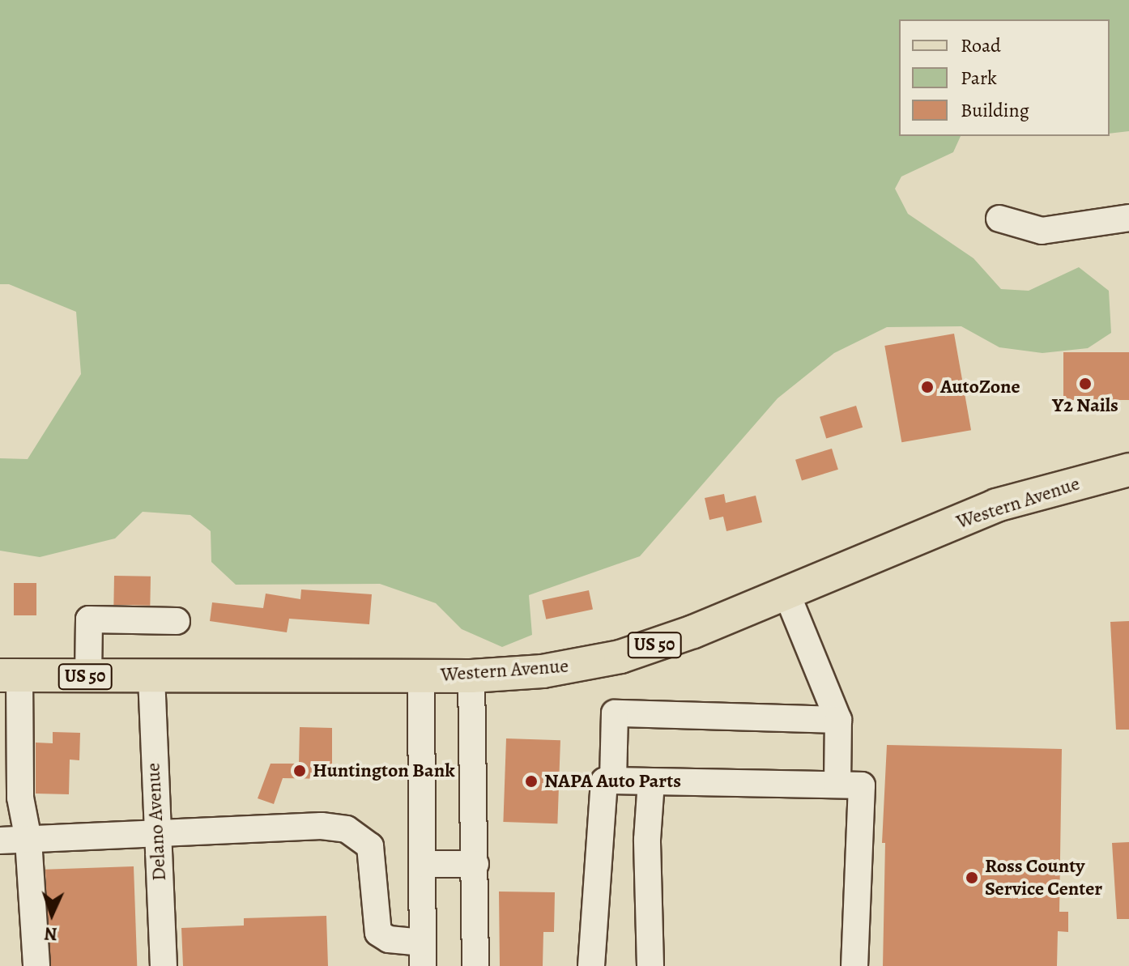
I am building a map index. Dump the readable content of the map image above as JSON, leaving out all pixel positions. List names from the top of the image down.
{
  "streets": {
    "main road": ["Western Avenue", "US 50"],
    "street": ["Delano Avenue"]
  },
  "crossings": [
    ["Western Avenue", "Delano Avenue"]
  ],
  "places": [
    "Y2 Nails",
    "AutoZone",
    "Huntington Bank",
    "NAPA Auto Parts",
    "Ross County Service Center"
  ],
  "legend": ["Road", "Park", "Building"],
  "north": "bottom"
}
